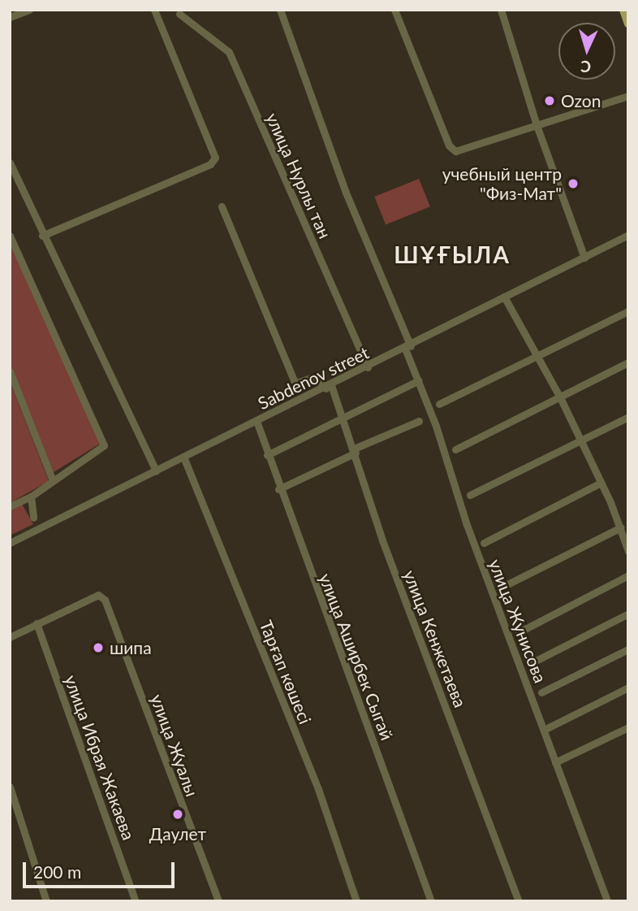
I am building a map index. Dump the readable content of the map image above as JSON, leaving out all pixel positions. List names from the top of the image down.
{
  "streets": {
    "street": [
      "улица Нурлы тан",
      "Sabdenov street",
      "улица Жунисова",
      "улица Кенжетаева",
      "улица Аширбек Сыгай",
      "Тарғап көшесі",
      "улица Жуалы",
      "улица Ибрая Жакаева"
    ]
  },
  "crossings": [
    ["улица Нурлы тан", "Sabdenov street"],
    ["Sabdenov street", "улица Жунисова"],
    ["Sabdenov street", "улица Кенжетаева"],
    ["Sabdenov street", "улица Аширбек Сыгай"],
    ["Sabdenov street", "Тарғап көшесі"],
    ["улица Жуалы", "улица Ибрая Жакаева"]
  ],
  "districts": ["ШҰҒЫЛА"],
  "places": [
    "Ozon",
    "учебный центр \"Физ-Мат\"",
    "шипа",
    "Даулет"
  ],
  "scale_bar": "200 m",
  "north": "bottom"
}
